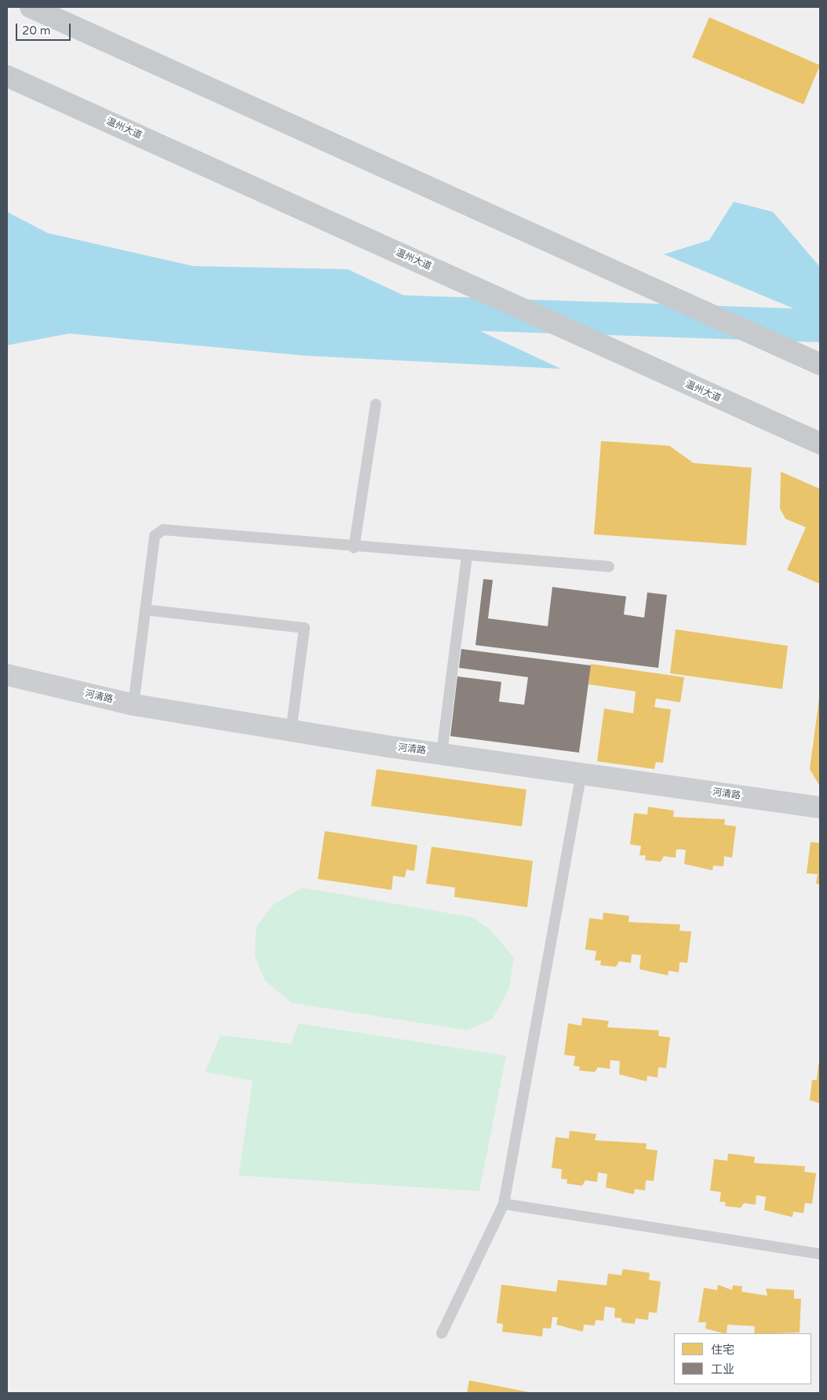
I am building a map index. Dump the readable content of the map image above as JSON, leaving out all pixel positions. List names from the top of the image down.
{
  "streets": {
    "main road": ["温州大道"],
    "street": ["河清路"]
  },
  "legend": ["住宅", "工业"],
  "scale_bar": "20 m"
}
